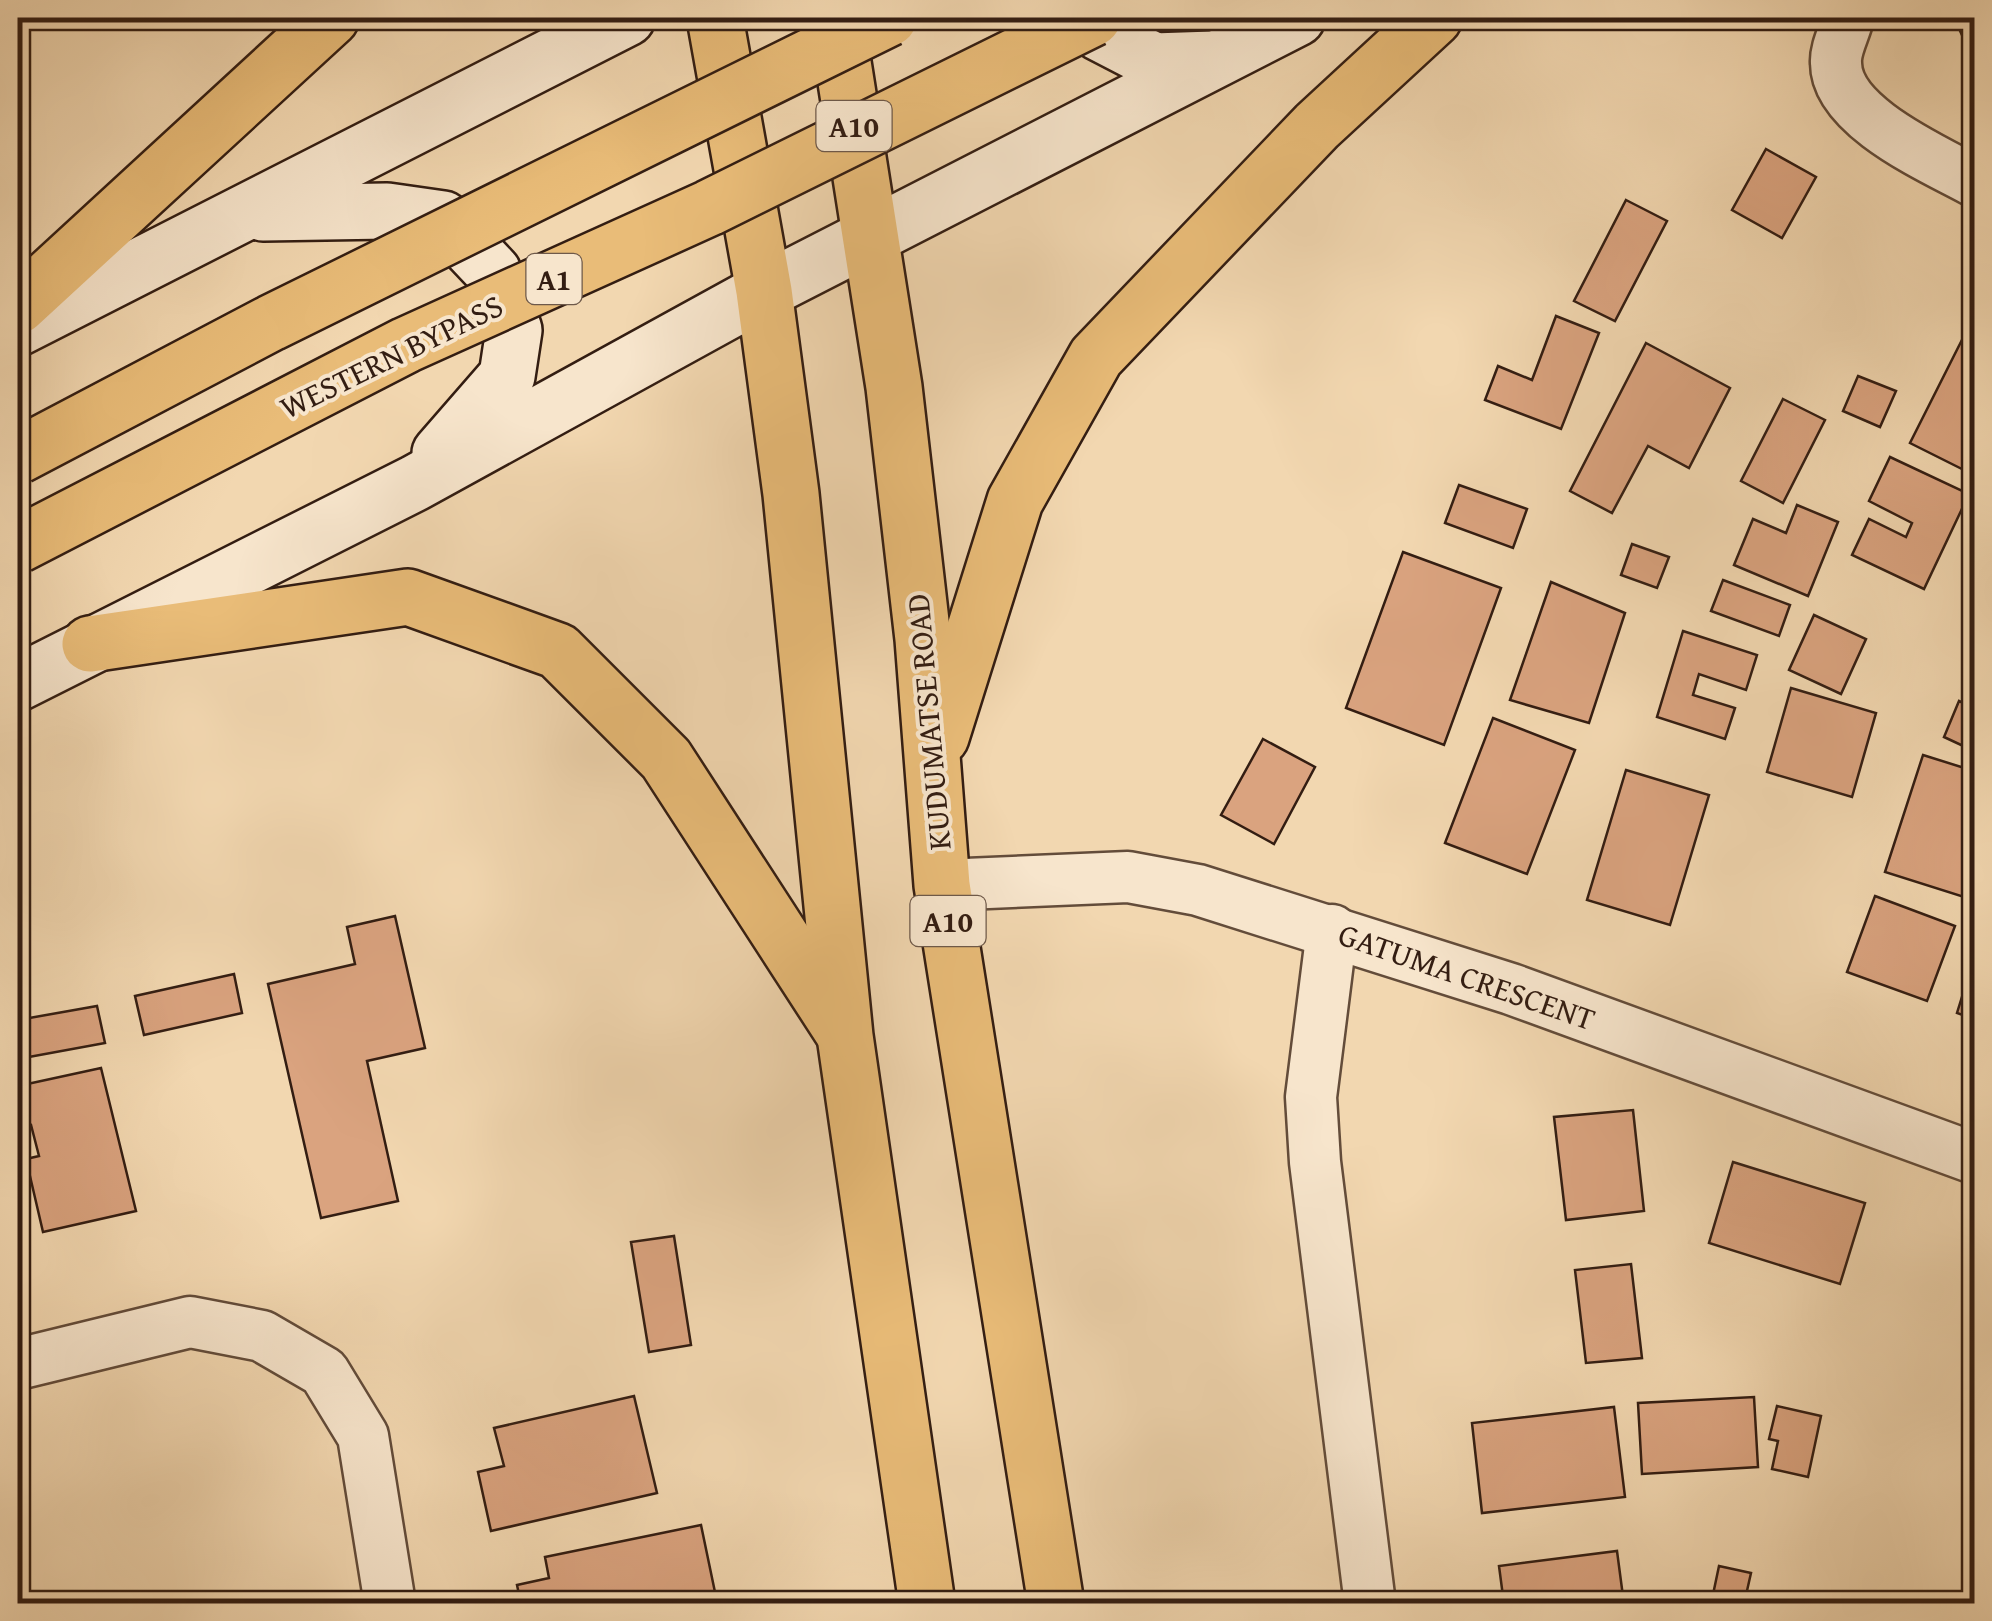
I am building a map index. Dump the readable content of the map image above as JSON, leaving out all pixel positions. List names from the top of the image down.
{
  "streets": {
    "main road": [
      "A10",
      "A1",
      "WESTERN BYPASS",
      "KUDUMATSE ROAD"
    ],
    "street": ["GATUMA CRESCENT"]
  },
  "crossings": [
    ["KUDUMATSE ROAD", "GATUMA CRESCENT"]
  ]
}
